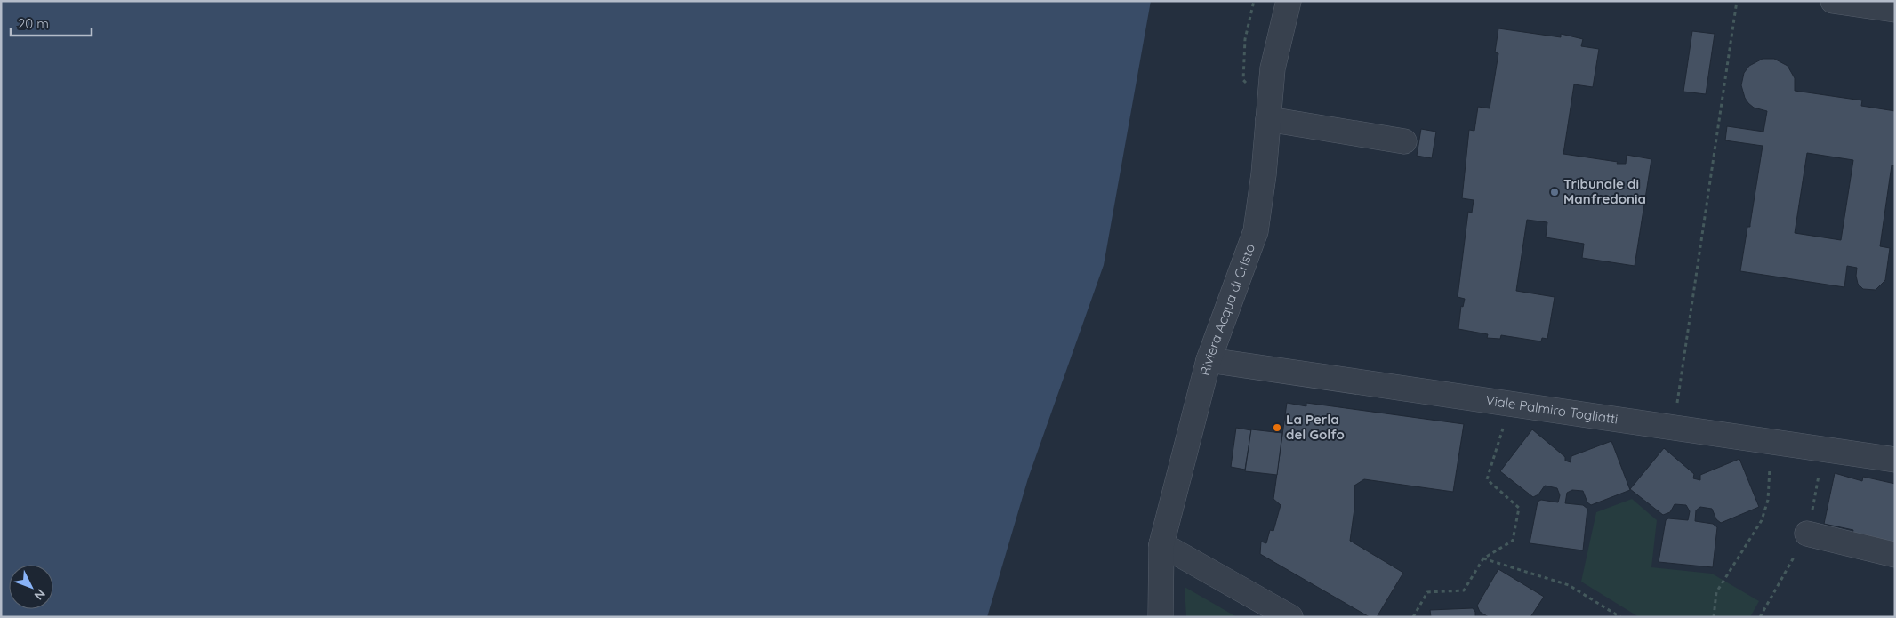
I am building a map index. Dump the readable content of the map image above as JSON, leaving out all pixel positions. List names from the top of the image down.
{
  "streets": {
    "street": ["Riviera Acqua di Cristo", "Viale Palmiro Togliatti"]
  },
  "crossings": [
    ["Riviera Acqua di Cristo", "Viale Palmiro Togliatti"]
  ],
  "places": ["Tribunale di Manfredonia", "La Perla del Golfo"],
  "scale_bar": "20 m",
  "north": "bottom right"
}
